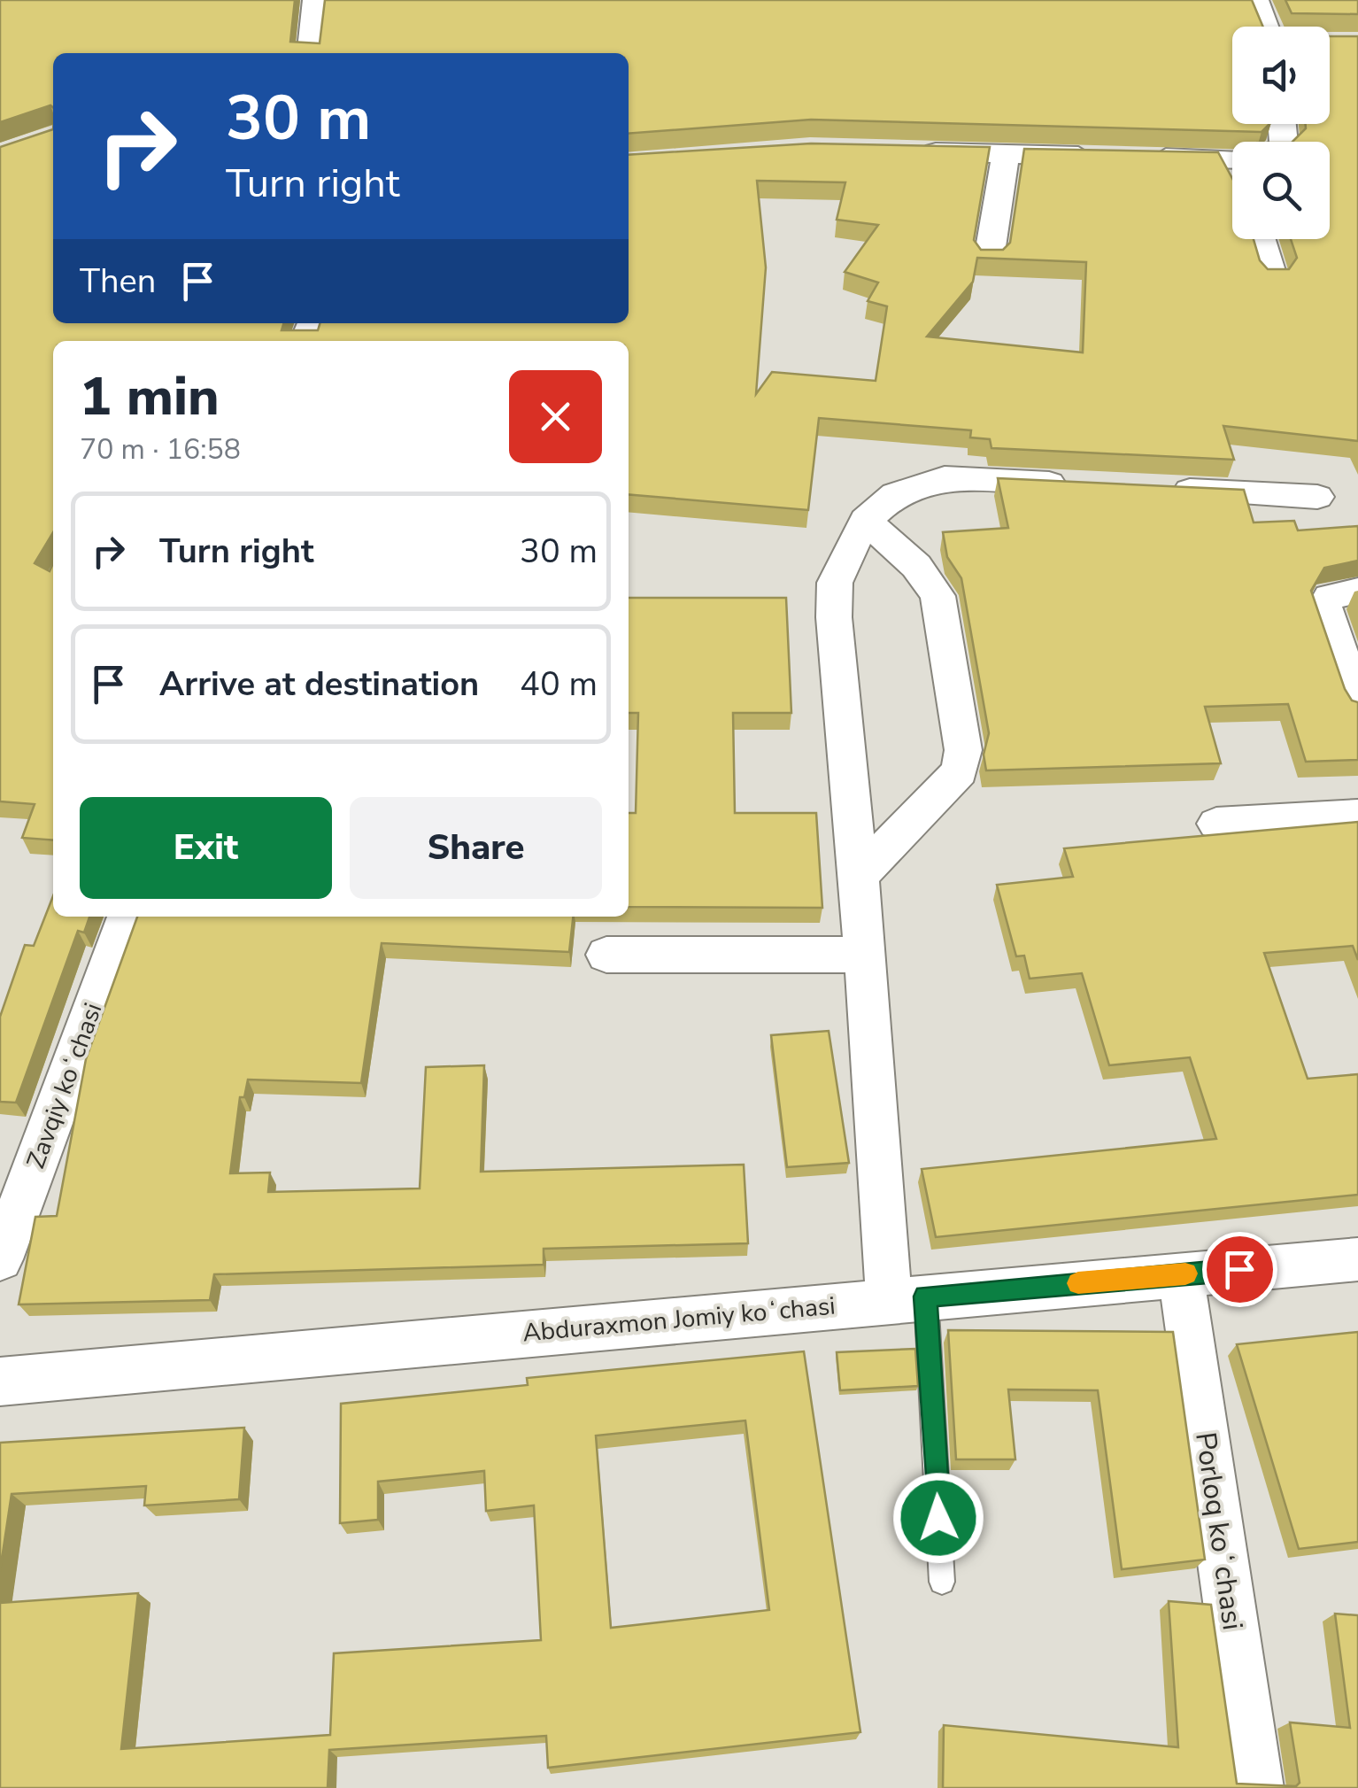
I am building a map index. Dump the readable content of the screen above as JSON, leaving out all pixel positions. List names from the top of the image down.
{
  "streets": {
    "street": ["Zavqiy koʻchasi", "Abduraxmon Jomiy koʻchasi", "Porloq koʻchasi"]
  },
  "crossings": [
    ["Abduraxmon Jomiy koʻchasi", "Porloq koʻchasi"]
  ],
  "page": {
    "turn": ["30 m", "Turn right"],
    "then": "Then",
    "heading": ["1 min", "70 m · 16:58"],
    "list": [
      {
        "name": "Turn right",
        "value": "30 m"
      },
      {
        "name": "Arrive at destination",
        "value": "40 m"
      }
    ],
    "buttons": ["Exit", "Share"]
  }
}
